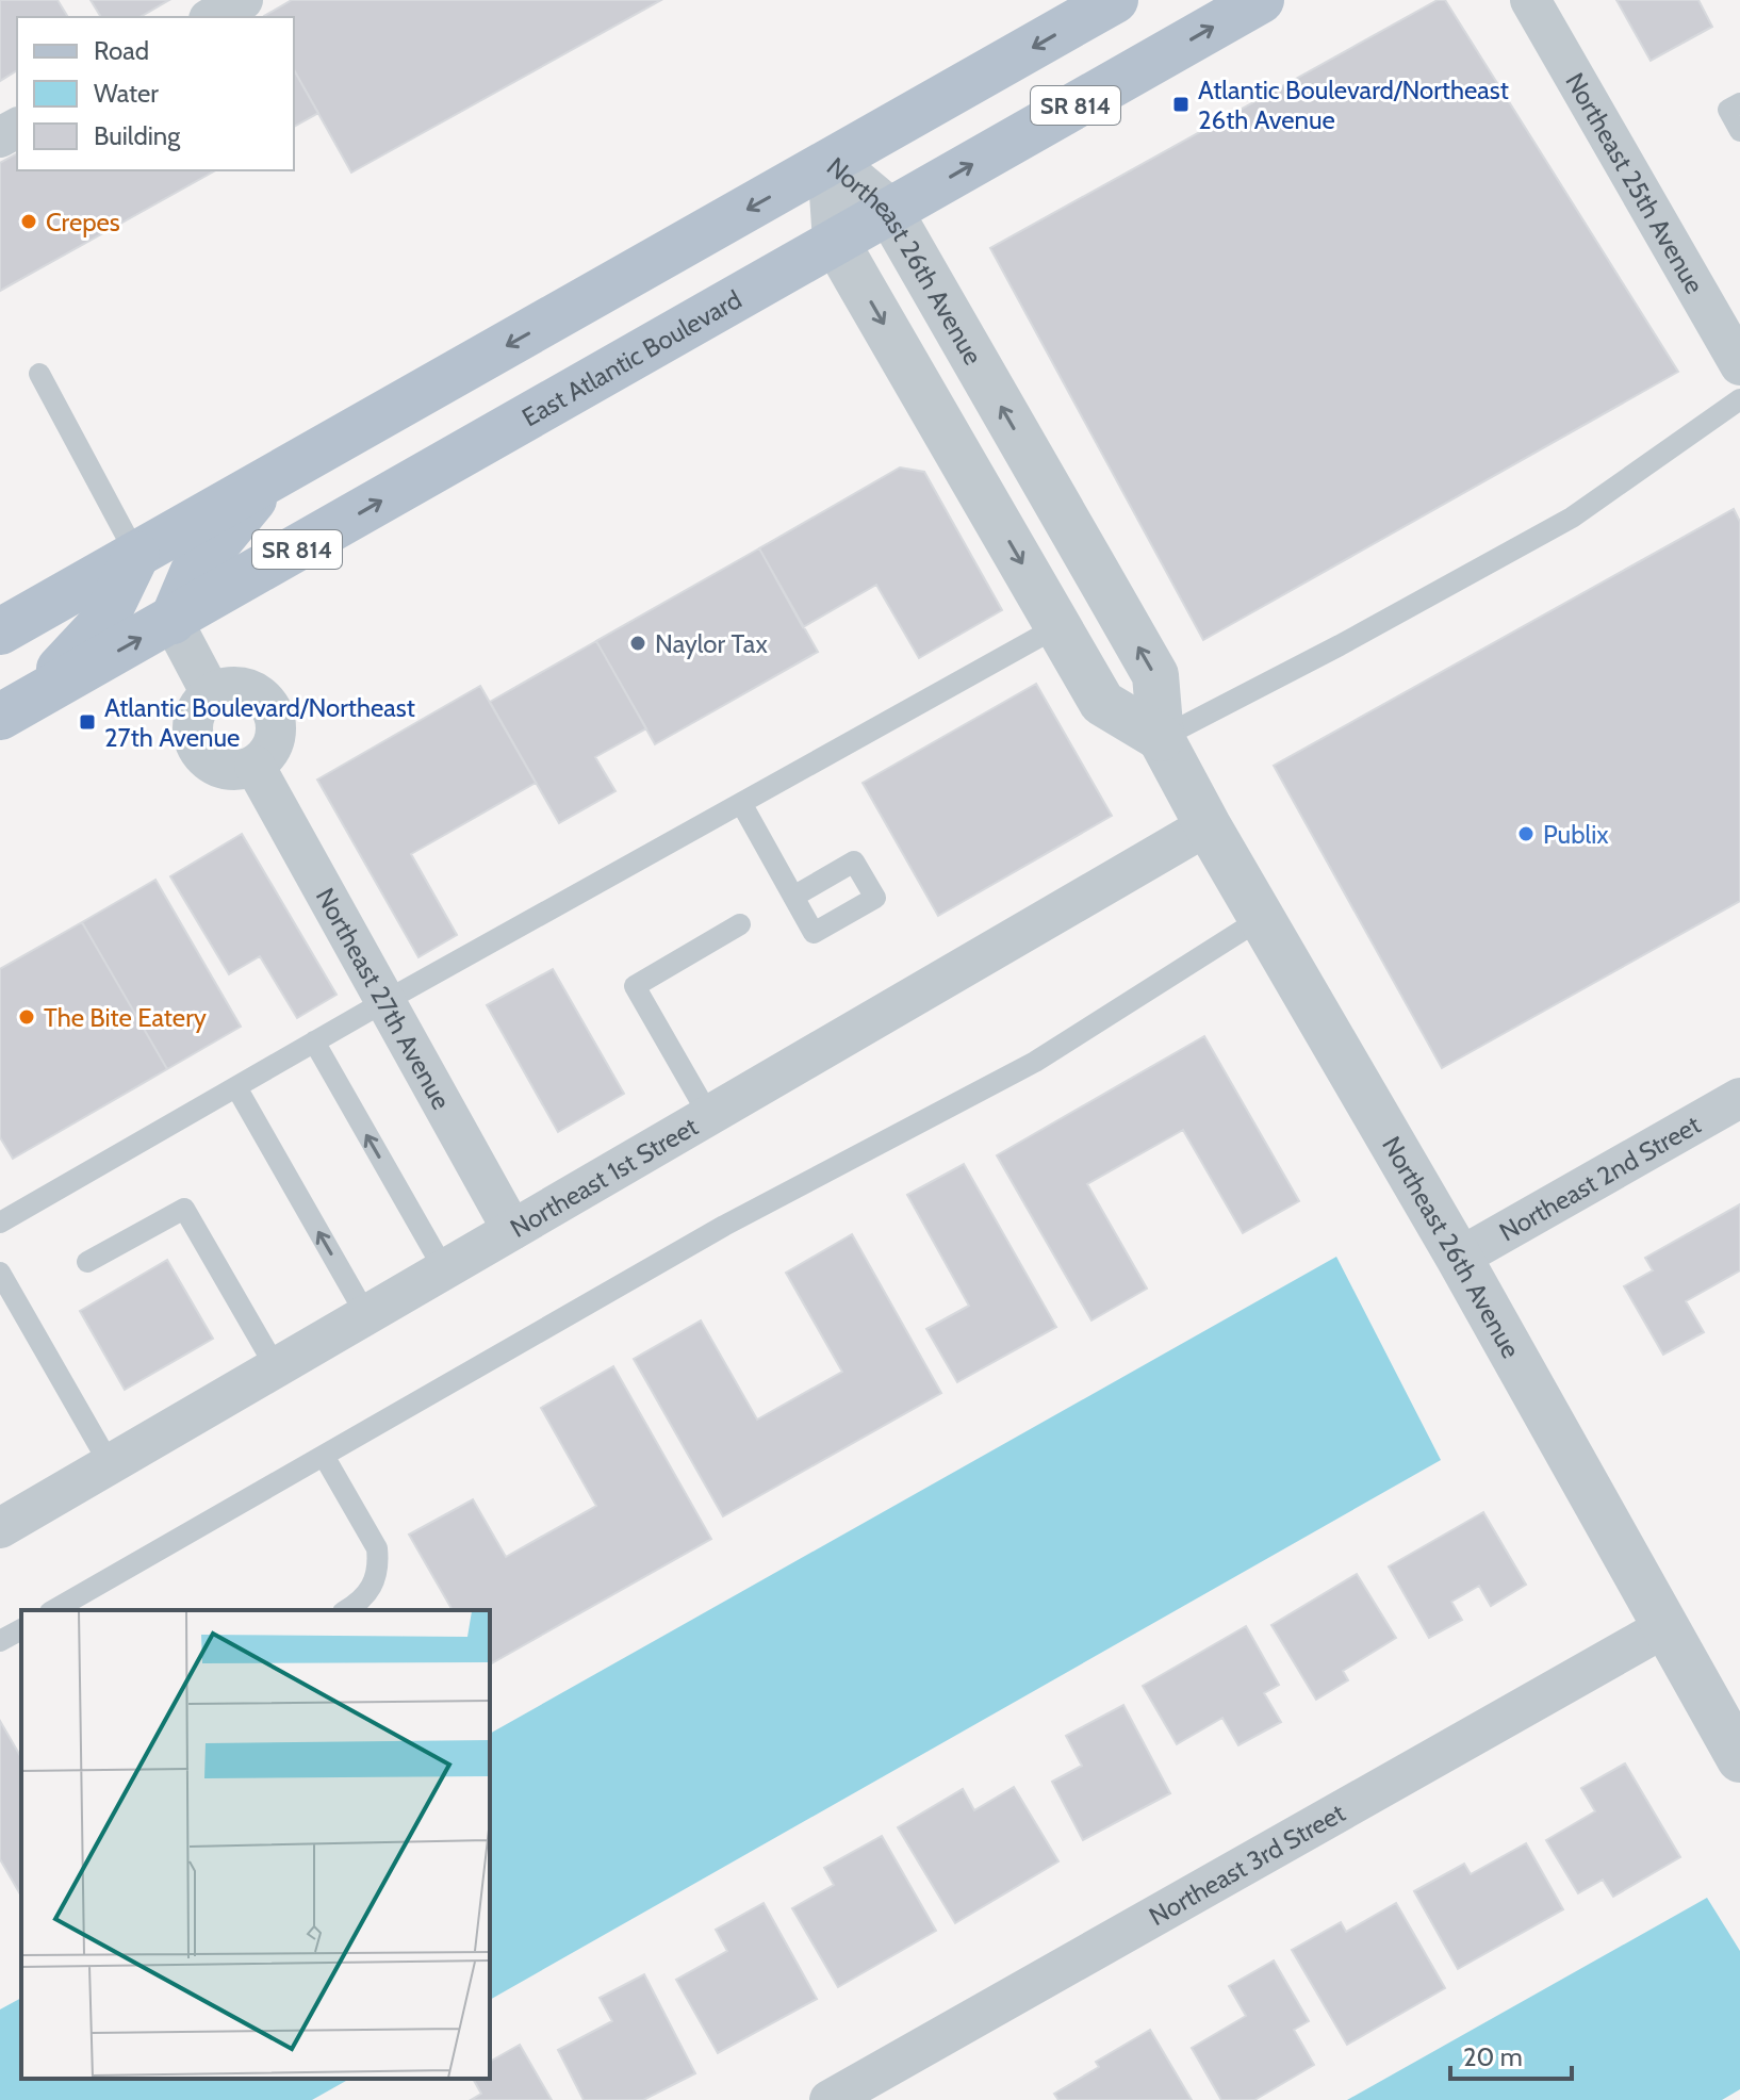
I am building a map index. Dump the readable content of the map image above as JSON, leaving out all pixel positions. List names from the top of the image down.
{
  "streets": {
    "main road": ["SR 814", "East Atlantic Boulevard"],
    "street": [
      "Northeast 25th Avenue",
      "Northeast 26th Avenue",
      "Northeast 27th Avenue",
      "Northeast 1st Street",
      "Northeast 2nd Street",
      "Northeast 3rd Street"
    ]
  },
  "crossings": [
    ["SR 814", "Northeast 26th Avenue"],
    ["Northeast 26th Avenue", "East Atlantic Boulevard"],
    ["Northeast 26th Avenue", "Northeast 1st Street"],
    ["Northeast 26th Avenue", "Northeast 2nd Street"],
    ["Northeast 26th Avenue", "Northeast 3rd Street"],
    ["Northeast 27th Avenue", "Northeast 1st Street"]
  ],
  "places": {
    "transit": ["Atlantic Boulevard/Northeast 26th Avenue", "Atlantic Boulevard/Northeast 27th Avenue"],
    "other": [
      "Crepes",
      "Naylor Tax",
      "Publix",
      "The Bite Eatery"
    ]
  },
  "legend": ["Road", "Water", "Building"],
  "scale_bar": "20 m"
}
